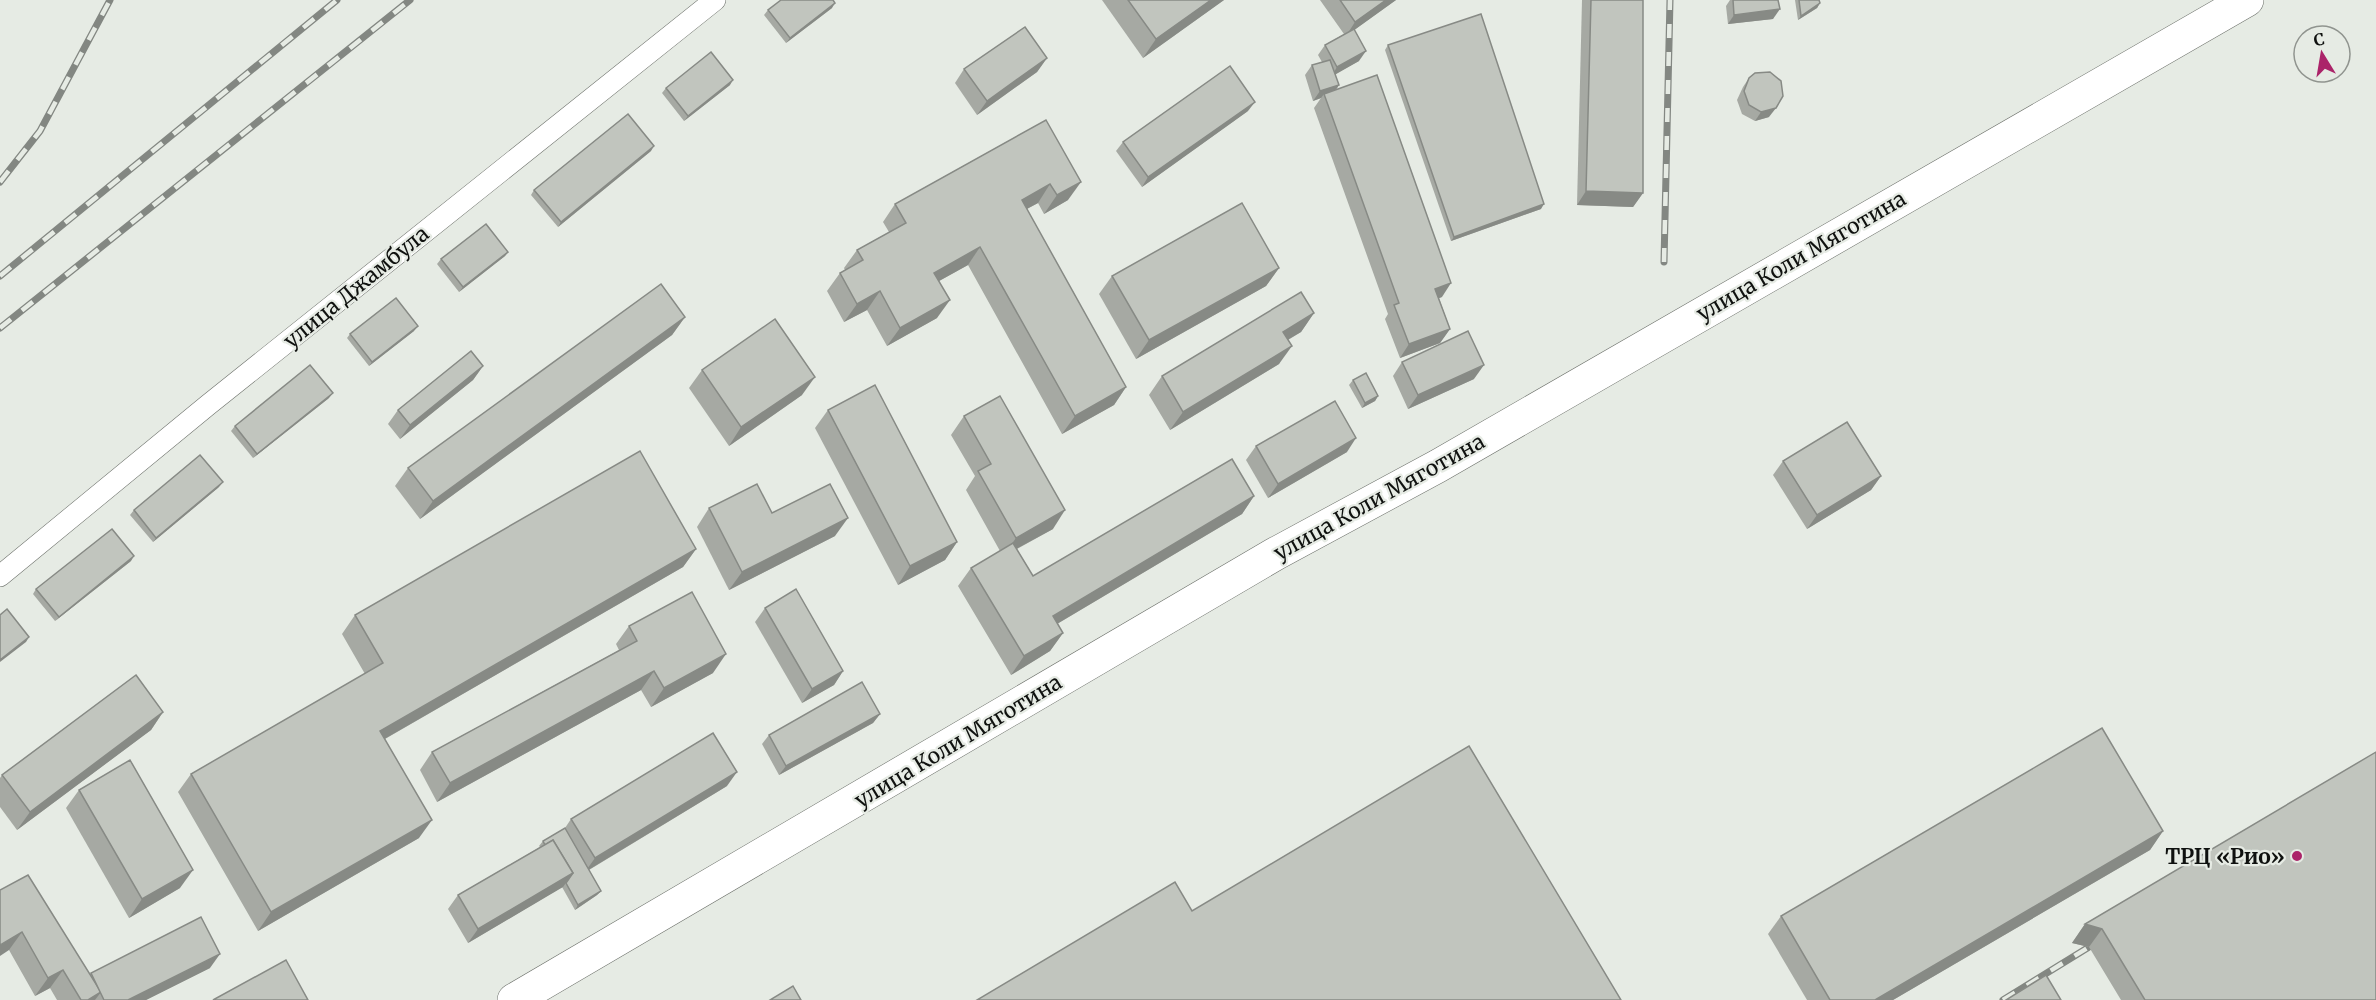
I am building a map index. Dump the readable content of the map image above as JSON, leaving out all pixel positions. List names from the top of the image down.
{
  "streets": {
    "main road": ["улица Коли Мяготина"],
    "street": ["улица Джамбула"]
  },
  "places": ["ТРЦ «Рио»"],
  "north": "top"
}
